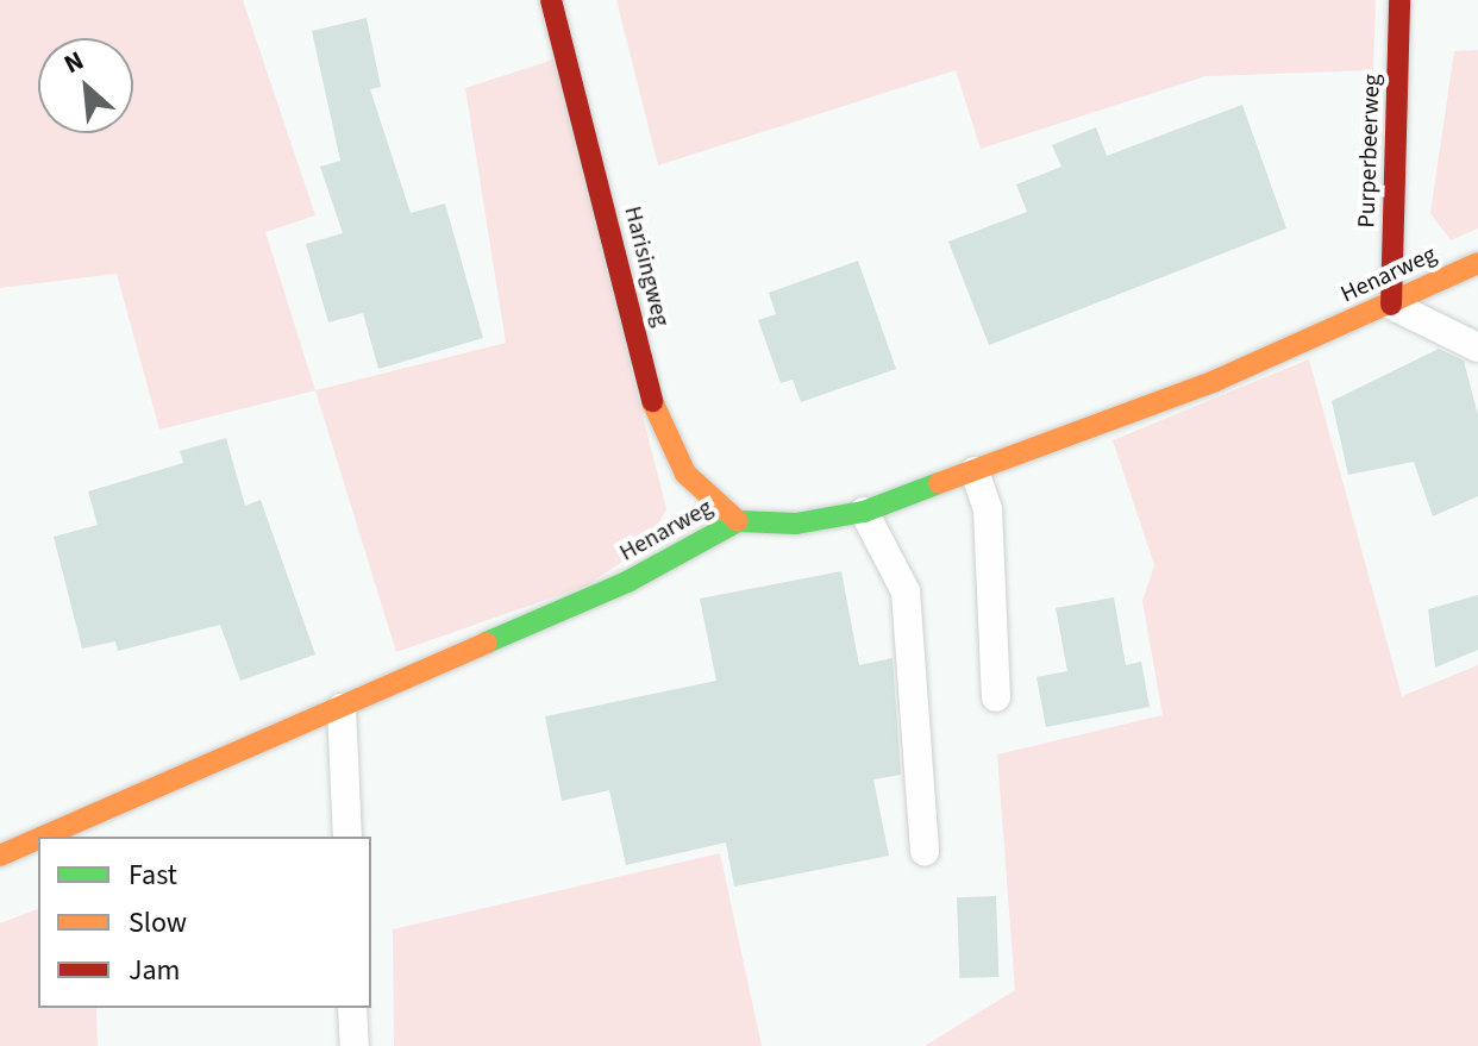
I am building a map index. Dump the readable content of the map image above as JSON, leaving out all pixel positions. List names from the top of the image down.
{
  "streets": {
    "street": ["Purperbeerweg", "Harisingweg", "Henarweg"]
  },
  "crossings": [
    ["Purperbeerweg", "Henarweg"],
    ["Harisingweg", "Henarweg"]
  ],
  "legend": ["Fast", "Slow", "Jam"],
  "north": "top left"
}
